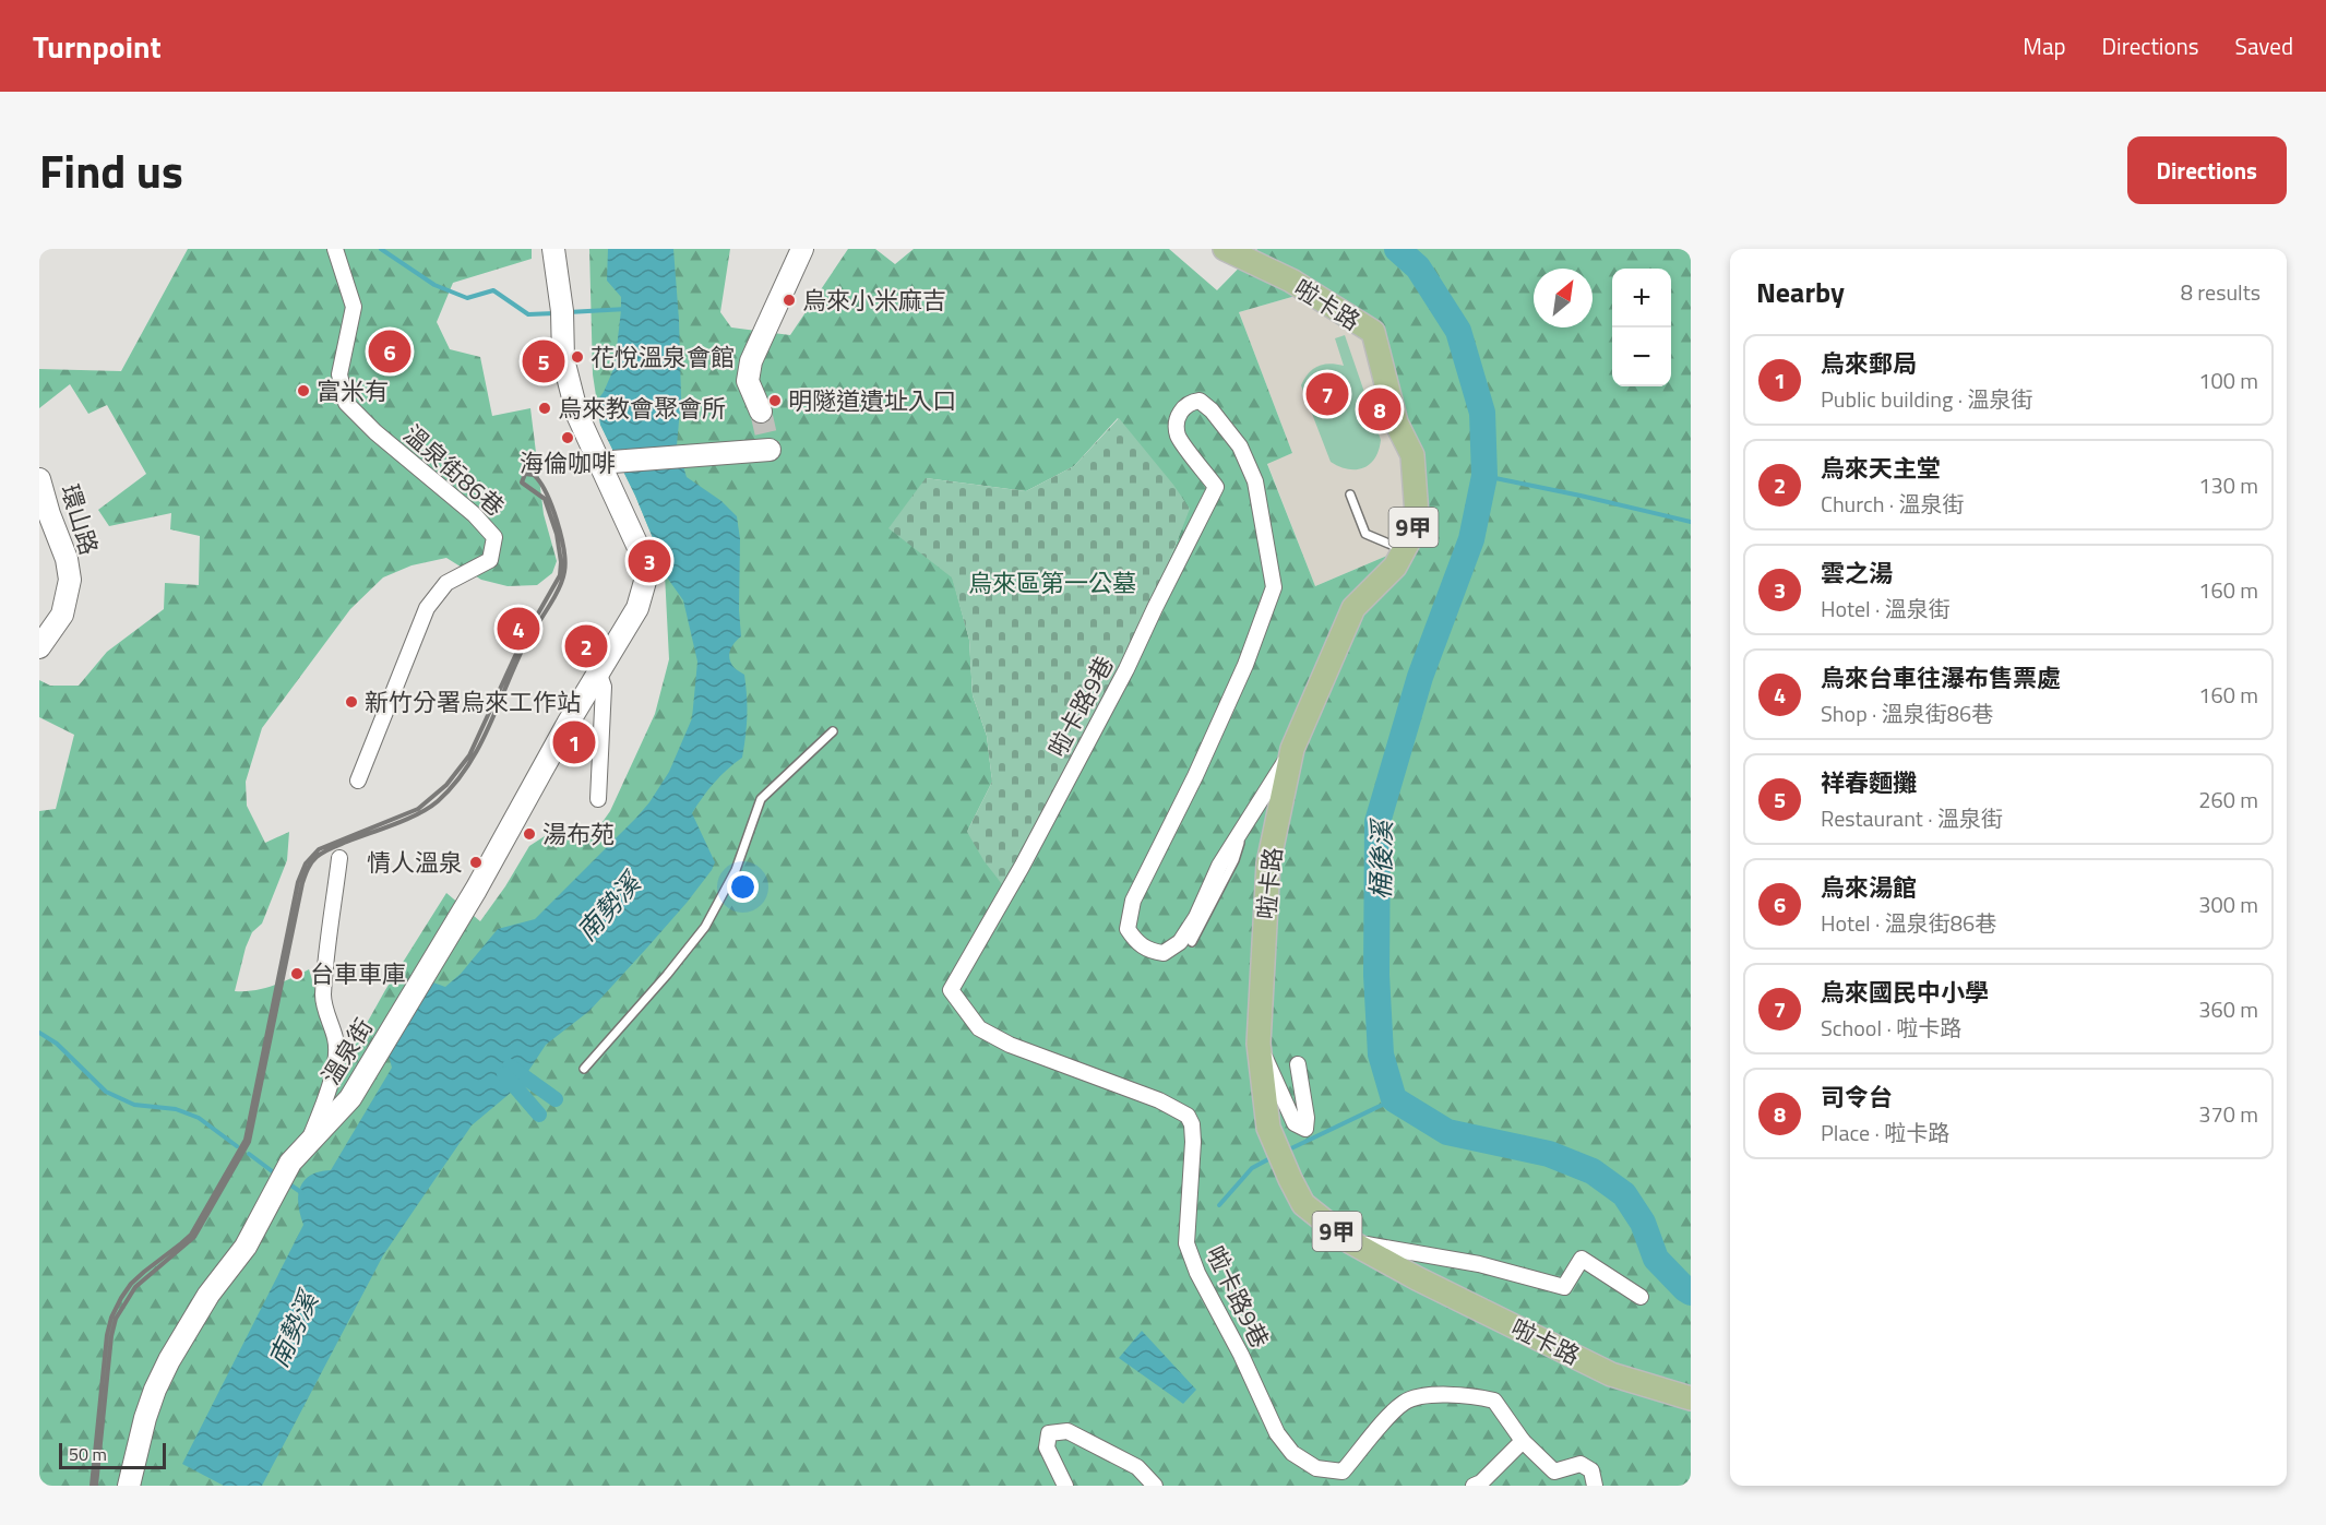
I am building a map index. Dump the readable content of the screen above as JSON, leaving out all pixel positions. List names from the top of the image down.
{
  "streets": {
    "main road": ["啦卡路", "9甲"],
    "street": [
      "溫泉街86巷",
      "環山路",
      "啦卡路9巷",
      "溫泉街"
    ]
  },
  "crossings": [
    ["啦卡路", "啦卡路9巷"]
  ],
  "water": ["桶後溪", "南勢溪"],
  "parks": ["烏來區第一公墓"],
  "places": [
    "烏來小米麻吉",
    "花悅溫泉會館",
    "富米有",
    "明隧道遺址入口",
    "烏來教會聚會所",
    "海倫咖啡",
    "新竹分署烏來工作站",
    "湯布苑",
    "情人溫泉",
    "台車車庫"
  ],
  "scale_bar": "50 m",
  "north": "top right",
  "page": {
    "header": "Turnpoint",
    "nav": ["Map", "Directions", "Saved"],
    "title": "Find us",
    "buttons": "Directions",
    "heading": ["Nearby", "8 results"],
    "map_buttons": ["+", "−"],
    "pins": [
      "6",
      "5",
      "7",
      "8",
      "3",
      "4",
      "2",
      "1"
    ],
    "list": [
      {
        "mark": "1",
        "name": "烏來郵局",
        "note": "Public building · 溫泉街",
        "value": "100 m"
      },
      {
        "mark": "2",
        "name": "烏來天主堂",
        "note": "Church · 溫泉街",
        "value": "130 m"
      },
      {
        "mark": "3",
        "name": "雲之湯",
        "note": "Hotel · 溫泉街",
        "value": "160 m"
      },
      {
        "mark": "4",
        "name": "烏來台車往瀑布售票處",
        "note": "Shop · 溫泉街86巷",
        "value": "160 m"
      },
      {
        "mark": "5",
        "name": "祥春麵攤",
        "note": "Restaurant · 溫泉街",
        "value": "260 m"
      },
      {
        "mark": "6",
        "name": "烏來湯館",
        "note": "Hotel · 溫泉街86巷",
        "value": "300 m"
      },
      {
        "mark": "7",
        "name": "烏來國民中小學",
        "note": "School · 啦卡路",
        "value": "360 m"
      },
      {
        "mark": "8",
        "name": "司令台",
        "note": "Place · 啦卡路",
        "value": "370 m"
      }
    ],
    "scale": "50 m"
  }
}
